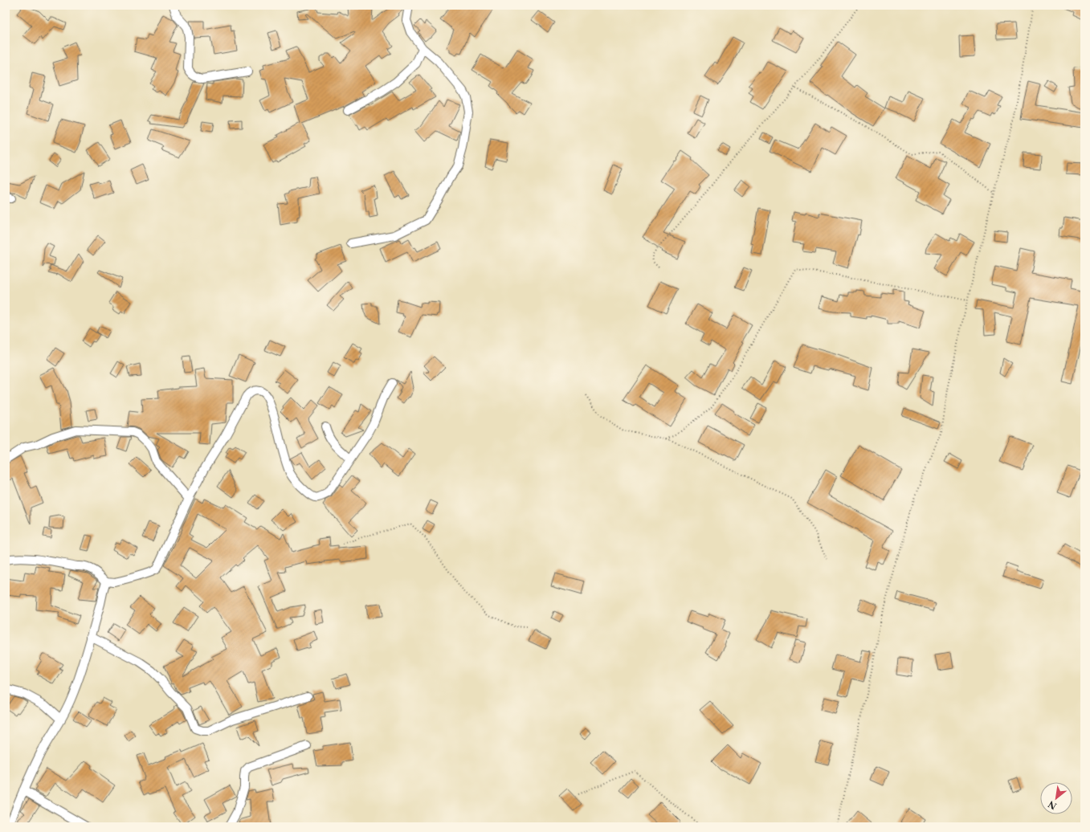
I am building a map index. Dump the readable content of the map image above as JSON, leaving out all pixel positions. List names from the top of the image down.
{
  "north": "bottom left"
}
